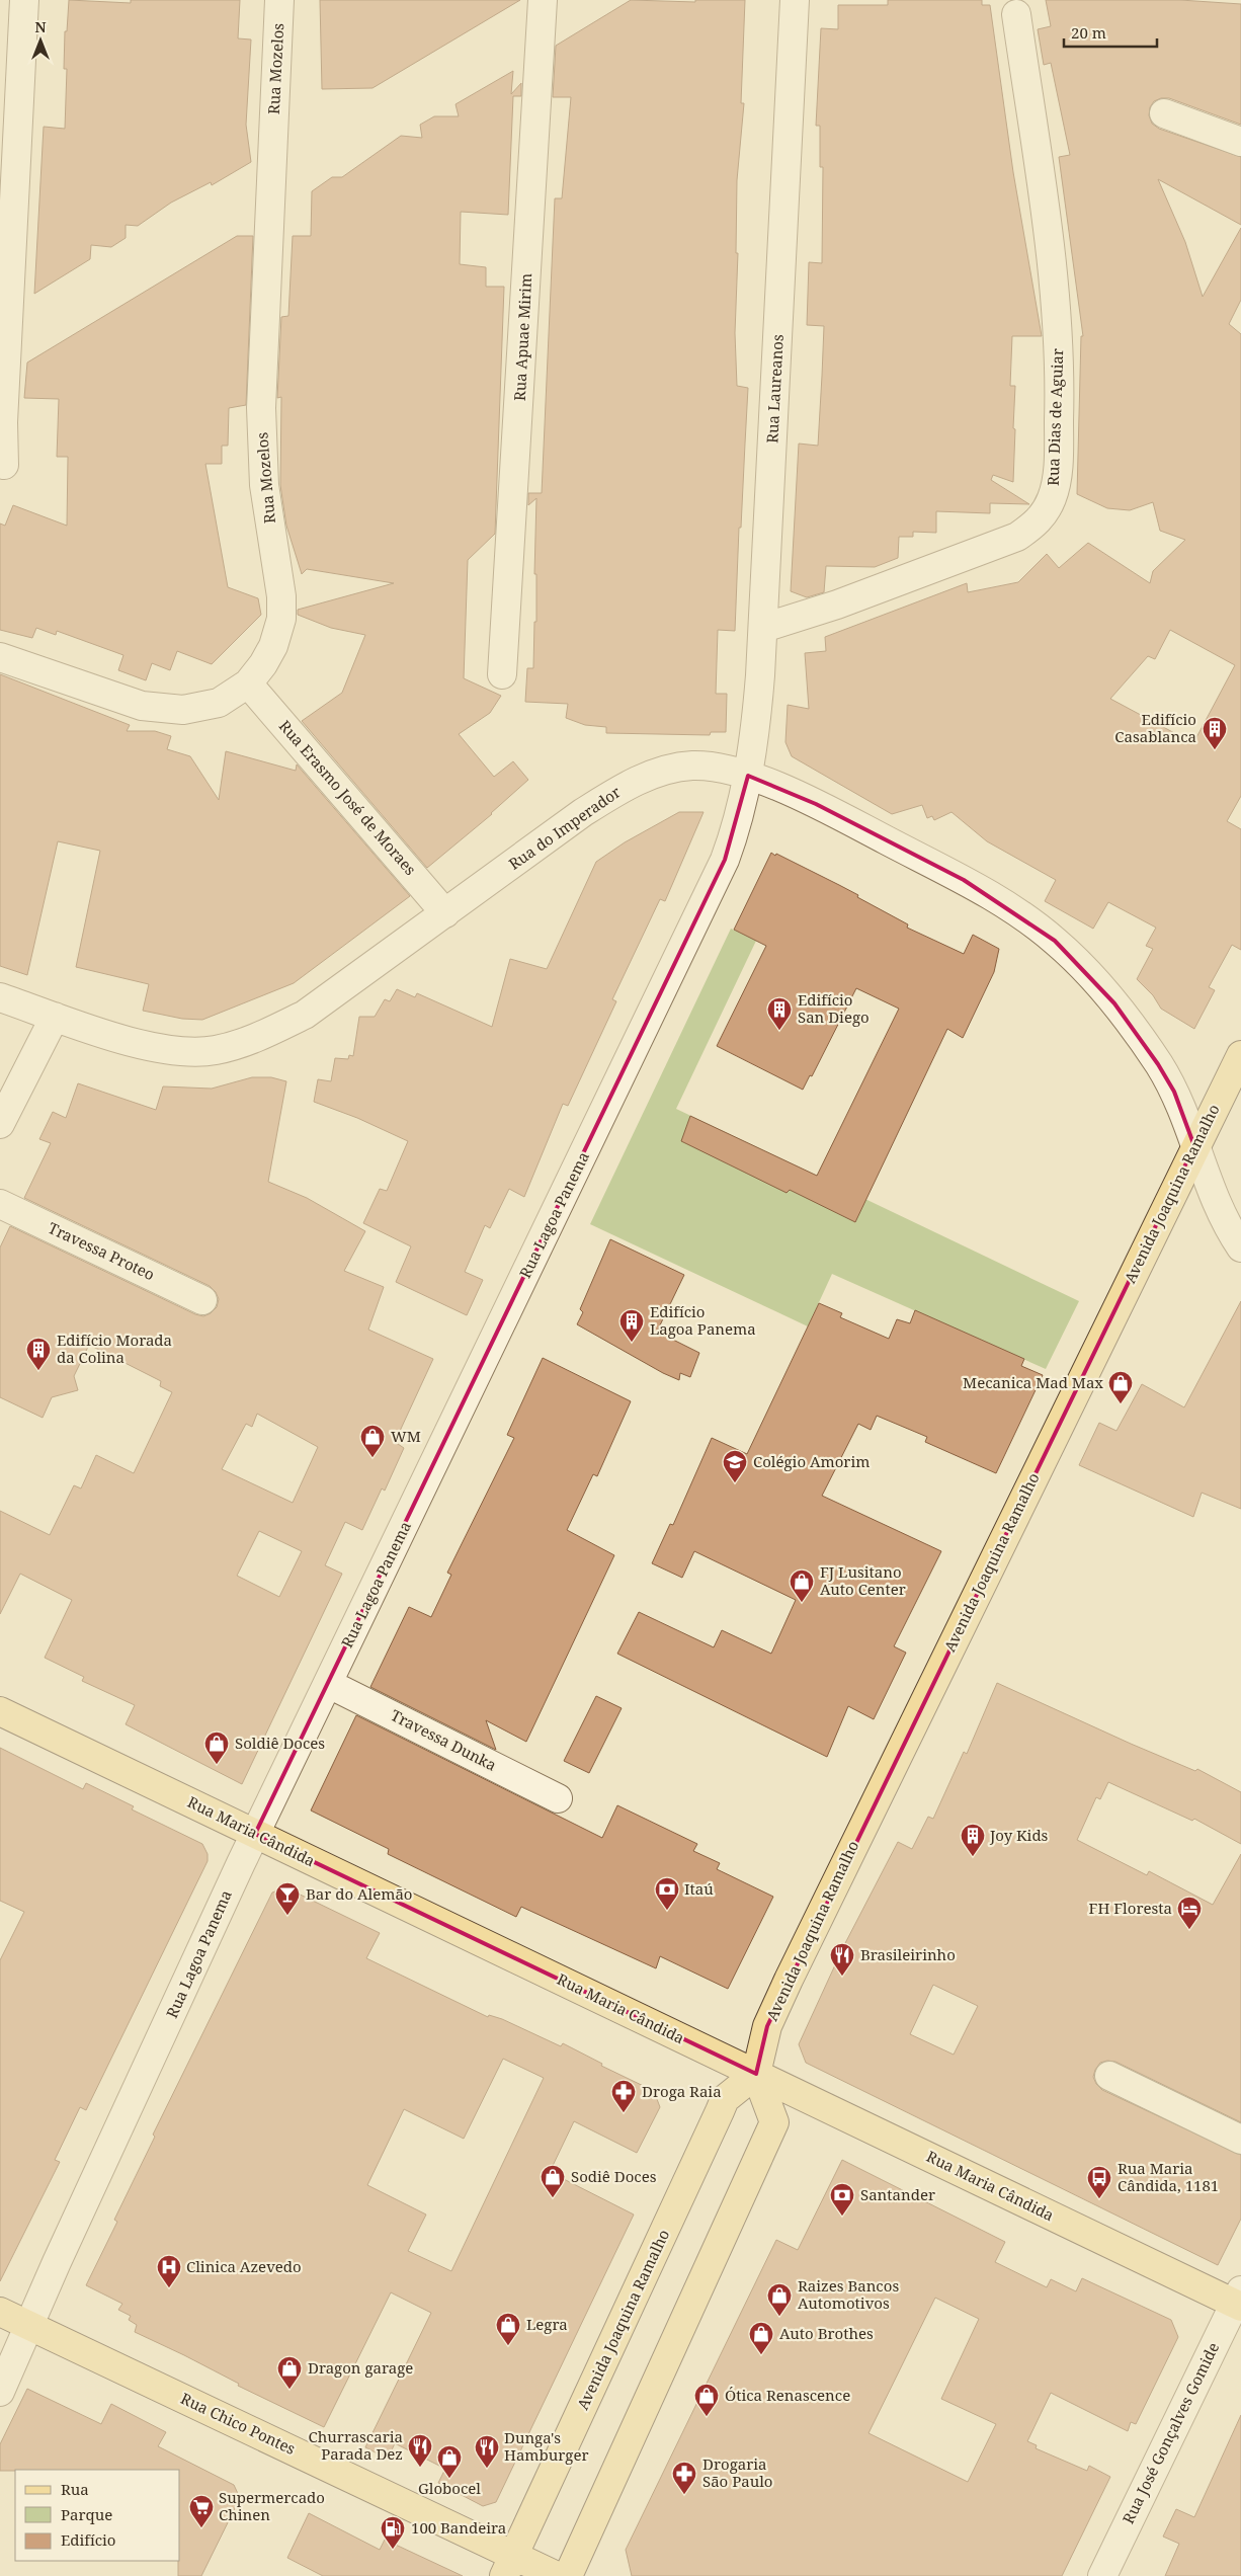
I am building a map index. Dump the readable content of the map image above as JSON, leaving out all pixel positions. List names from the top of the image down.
{
  "streets": {
    "main road": ["Avenida Joaquina Ramalho", "Rua Maria Cândida", "Rua Chico Pontes"],
    "street": [
      "Rua Mozelos",
      "Rua Apuae Mirim",
      "Rua Laureanos",
      "Rua Dias de Aguiar",
      "Rua Erasmo José de Moraes",
      "Rua do Imperador",
      "Rua Lagoa Panema",
      "Travessa Proteo",
      "Travessa Dunka",
      "Rua José Gonçalves Gomide"
    ]
  },
  "crossings": [
    ["Rua Mozelos", "Rua Erasmo José de Moraes"],
    ["Rua Laureanos", "Rua Dias de Aguiar"],
    ["Rua Laureanos", "Rua do Imperador"],
    ["Rua Laureanos", "Rua Lagoa Panema"],
    ["Rua Erasmo José de Moraes", "Rua do Imperador"],
    ["Rua do Imperador", "Avenida Joaquina Ramalho"],
    ["Rua do Imperador", "Rua Lagoa Panema"],
    ["Avenida Joaquina Ramalho", "Rua Maria Cândida"],
    ["Avenida Joaquina Ramalho", "Rua Chico Pontes"],
    ["Rua Lagoa Panema", "Travessa Dunka"],
    ["Rua Lagoa Panema", "Rua Maria Cândida"],
    ["Rua Lagoa Panema", "Rua Chico Pontes"],
    ["Rua Maria Cândida", "Rua José Gonçalves Gomide"]
  ],
  "places": {
    "building": [
      "Edifício Casablanca",
      "Edifício San Diego",
      "Edifício Lagoa Panema",
      "Edifício Morada da Colina",
      "Joy Kids"
    ],
    "shop": [
      "Mecanica Mad Max",
      "WM",
      "FJ Lusitano Auto Center",
      "Soldiê Doces",
      "Sodiê Doces",
      "Raizes Bancos Automotivos",
      "Legra",
      "Auto Brothes",
      "Dragon garage",
      "Ótica Renascence",
      "Globocel"
    ],
    "school or university": ["Colégio Amorim"],
    "bank": ["Itaú", "Santander"],
    "bar": ["Bar do Alemão"],
    "hotel": ["FH Floresta"],
    "restaurant": ["Brasileirinho", "Churrascaria Parada Dez", "Dunga's Hamburger"],
    "pharmacy": ["Droga Raia", "Drogaria São Paulo"],
    "bus stop": ["Rua Maria Cândida, 1181"],
    "hospital": ["Clinica Azevedo"],
    "supermarket": ["Supermercado Chinen"],
    "fuel station": ["100 Bandeira"]
  },
  "legend": ["Rua", "Parque", "Edifício"],
  "scale_bar": "20 m",
  "north": "top"
}
